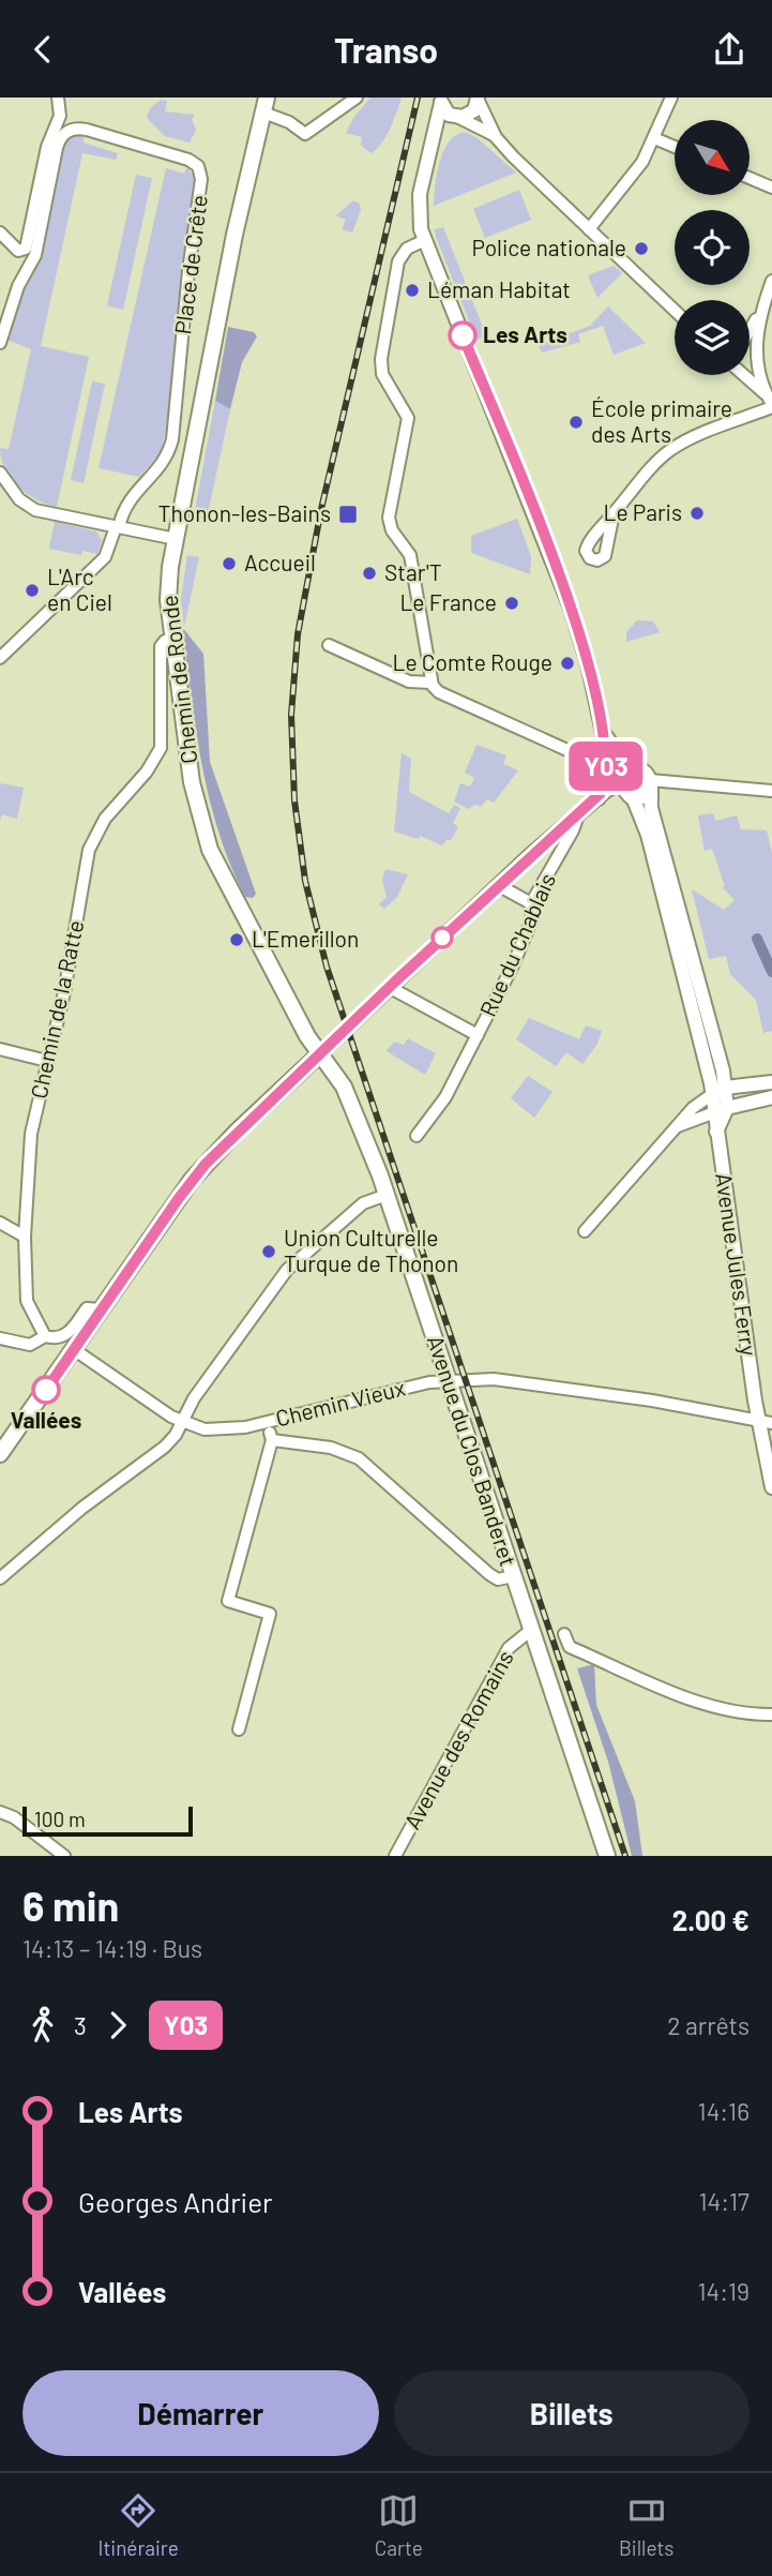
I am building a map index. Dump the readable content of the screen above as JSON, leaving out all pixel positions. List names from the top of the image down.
{
  "streets": {
    "main road": ["Chemin de Ronde", "Avenue du Clos Banderet"],
    "street": [
      "Place de Crête",
      "Rue du Chablais",
      "Chemin de la Ratte",
      "Avenue Jules Ferry",
      "Chemin Vieux",
      "Avenue des Romains"
    ]
  },
  "crossings": [
    ["Chemin de Ronde", "Chemin de la Ratte"],
    ["Chemin de Ronde", "Avenue du Clos Banderet"],
    ["Avenue Jules Ferry", "Chemin Vieux"],
    ["Chemin Vieux", "Avenue du Clos Banderet"],
    ["Avenue du Clos Banderet", "Avenue des Romains"]
  ],
  "places": {
    "other": [
      "Police nationale",
      "Léman Habitat",
      "Les Arts",
      "École primaire des Arts",
      "Le Paris",
      "Accueil",
      "Star'T",
      "L'Arc en Ciel",
      "Le France",
      "Le Comte Rouge",
      "L'Emerillon",
      "Union Culturelle Turque de Thonon",
      "Vallées"
    ],
    "transit": ["Thonon-les-Bains"]
  },
  "lines": ["bus line Y03"],
  "scale_bar": "100 m",
  "north": "bottom right",
  "page": {
    "header": "Transo",
    "on_map": "Y03",
    "scale": "100 m",
    "heading": ["6 min", "14:13 – 14:19 · Bus", "2.00 €"],
    "legs": ["3", "Y03", "2 arrêts"],
    "list": [
      {
        "name": "Les Arts",
        "value": "14:16"
      },
      {
        "name": "Georges Andrier",
        "value": "14:17"
      },
      {
        "name": "Vallées",
        "value": "14:19"
      }
    ],
    "buttons": ["Démarrer", "Billets"],
    "tabs": ["Itinéraire", "Carte", "Billets"]
  }
}
